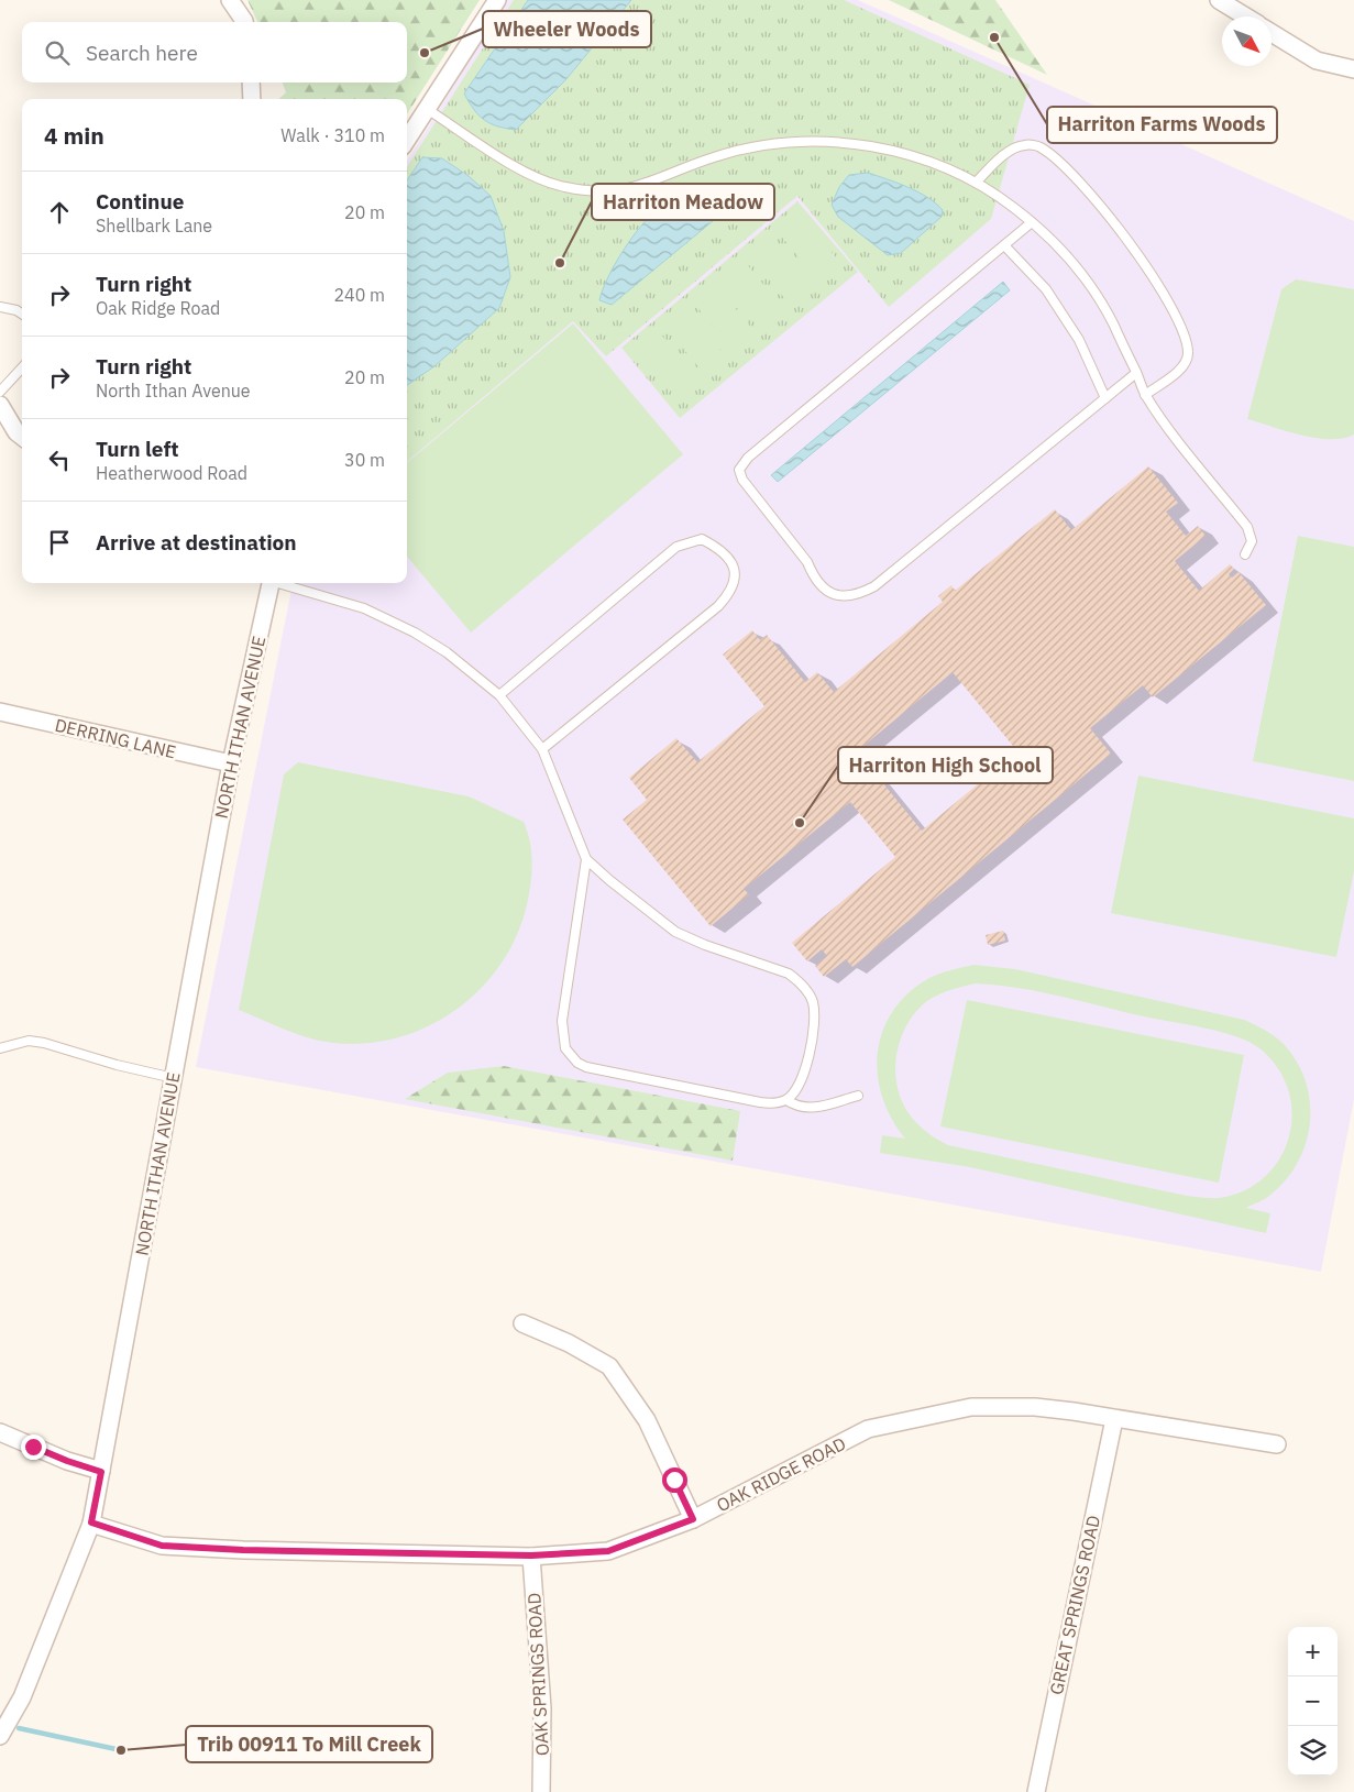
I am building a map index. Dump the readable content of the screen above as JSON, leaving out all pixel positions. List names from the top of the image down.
{
  "streets": {
    "street": [
      "NORTH ITHAN AVENUE",
      "DERRING LANE",
      "OAK RIDGE ROAD",
      "GREAT SPRINGS ROAD",
      "OAK SPRINGS ROAD"
    ]
  },
  "crossings": [
    ["NORTH ITHAN AVENUE", "DERRING LANE"],
    ["NORTH ITHAN AVENUE", "OAK RIDGE ROAD"],
    ["OAK RIDGE ROAD", "GREAT SPRINGS ROAD"],
    ["OAK RIDGE ROAD", "OAK SPRINGS ROAD"]
  ],
  "places": [
    "Harriton Farms Woods",
    "Wheeler Woods",
    "Harriton Meadow",
    "Harriton High School",
    "Trib 00911 To Mill Creek"
  ],
  "north": "bottom right",
  "page": {
    "search": "Search here",
    "heading": ["4 min", "Walk · 310 m"],
    "list": [
      ["Continue", "Shellbark Lane", "20 m"],
      ["Turn right", "Oak Ridge Road", "240 m"],
      ["Turn right", "North Ithan Avenue", "20 m"],
      ["Turn left", "Heatherwood Road", "30 m"],
      "Arrive at destination"
    ],
    "map_buttons": ["+", "−"]
  }
}
